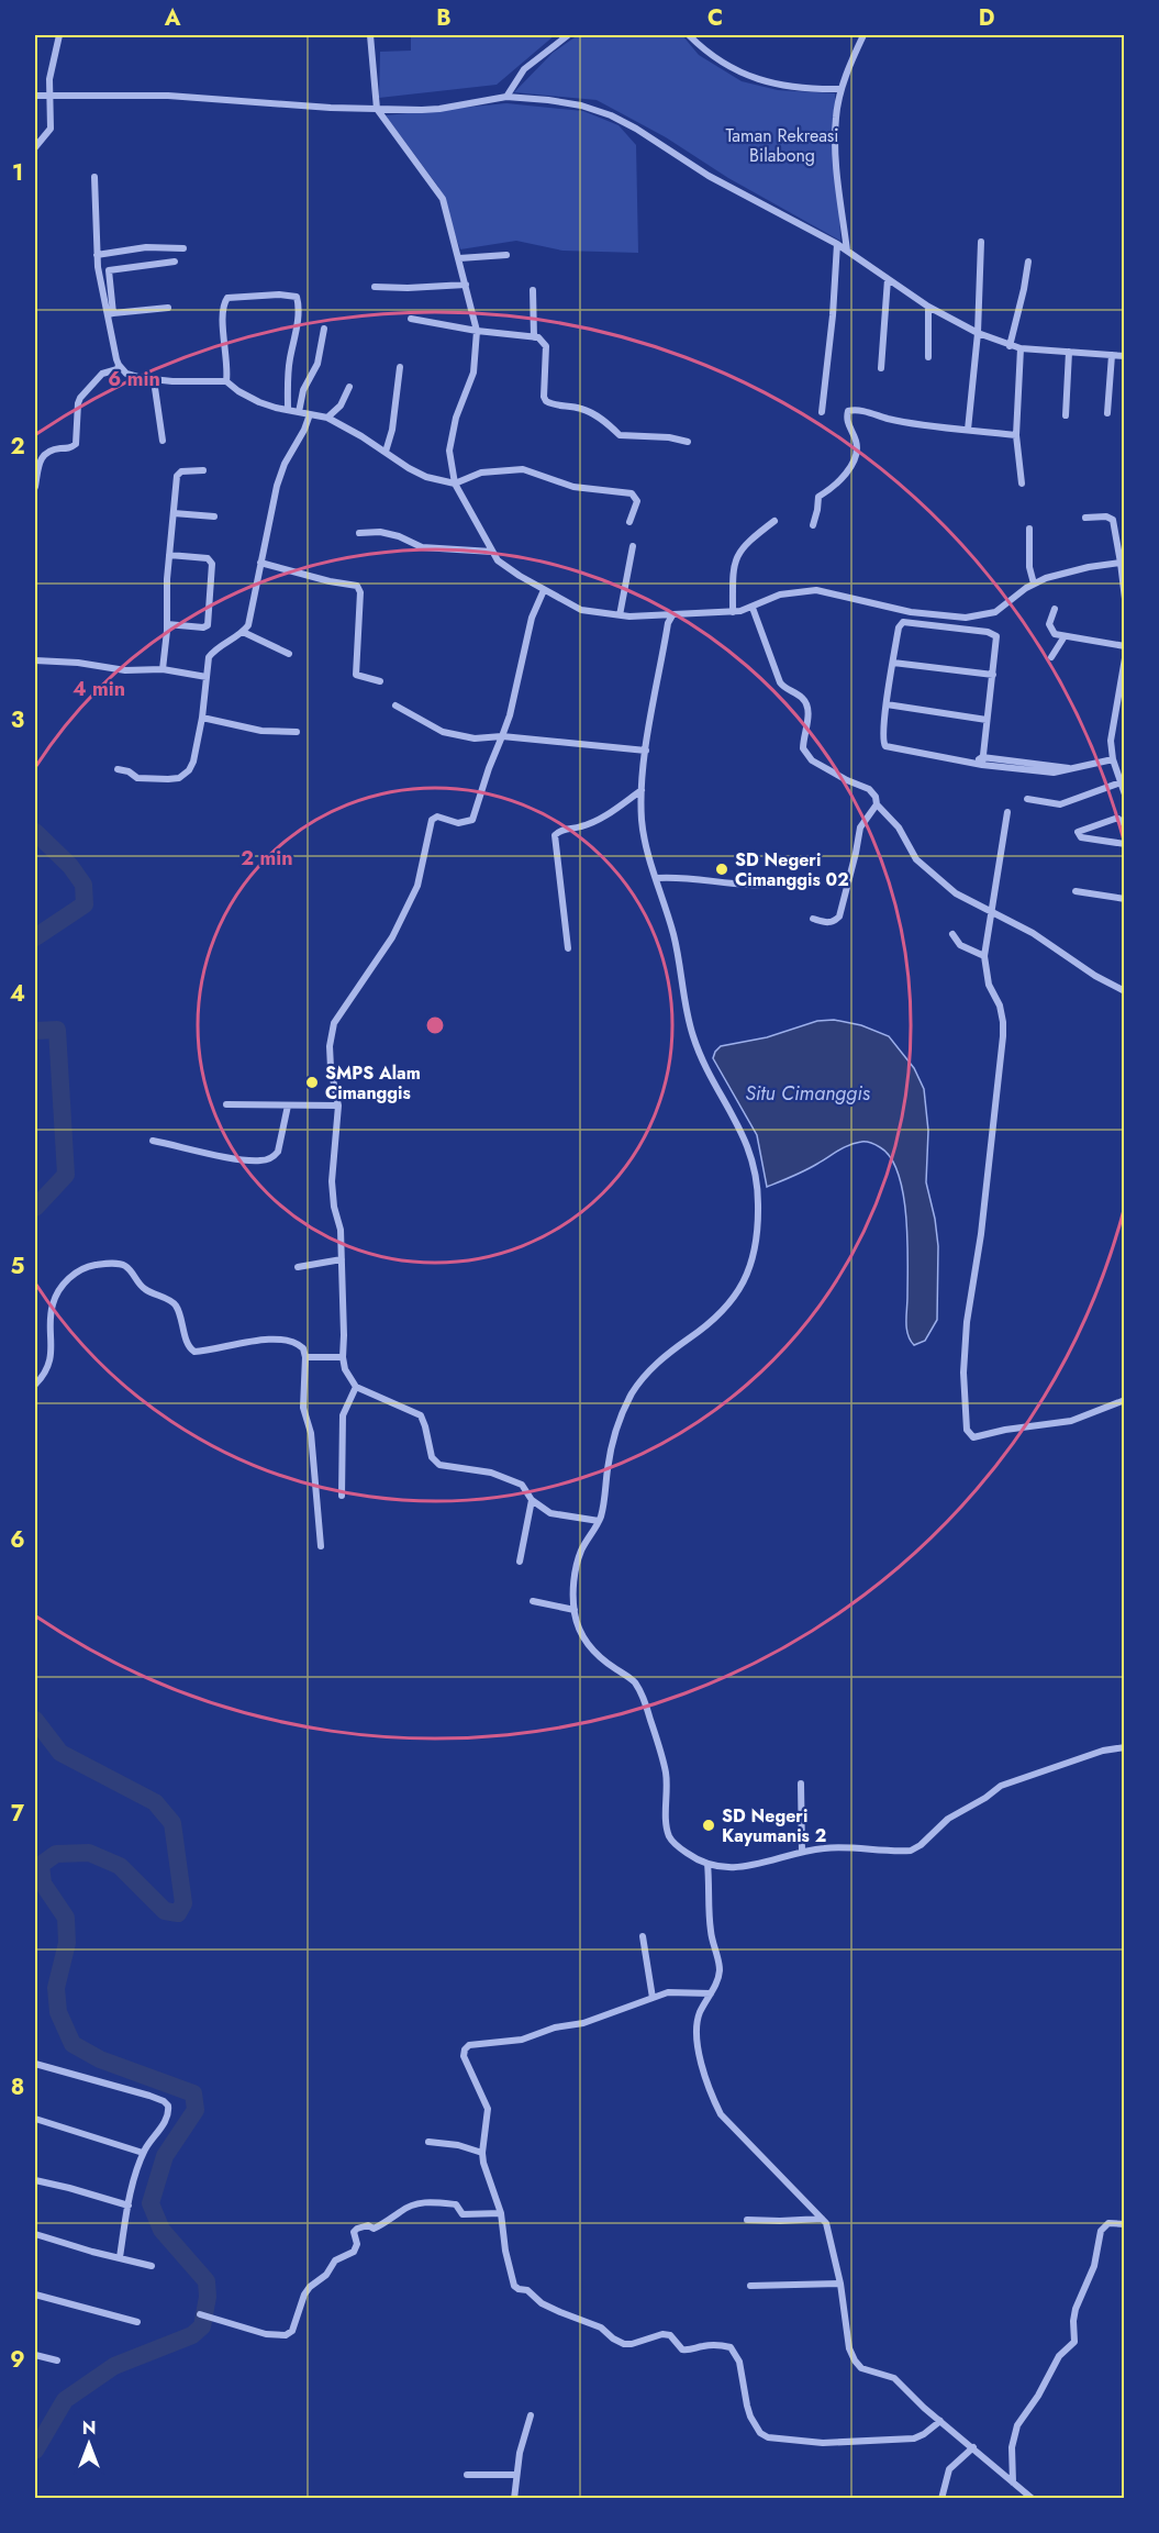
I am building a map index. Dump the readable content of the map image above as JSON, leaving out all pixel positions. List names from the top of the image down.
{
  "water": ["Situ Cimanggis"],
  "parks": ["Taman Rekreasi Bilabong"],
  "places": ["SD Negeri Cimanggis 02", "SMPS Alam Cimanggis", "SD Negeri Kayumanis 2"],
  "north": "top",
  "grid": {
    "columns": [
      "A",
      "B",
      "C",
      "D"
    ],
    "rows": [
      "1",
      "2",
      "3",
      "4",
      "5",
      "6",
      "7",
      "8",
      "9"
    ]
  },
  "rings": ["6 min", "4 min", "2 min"]
}
